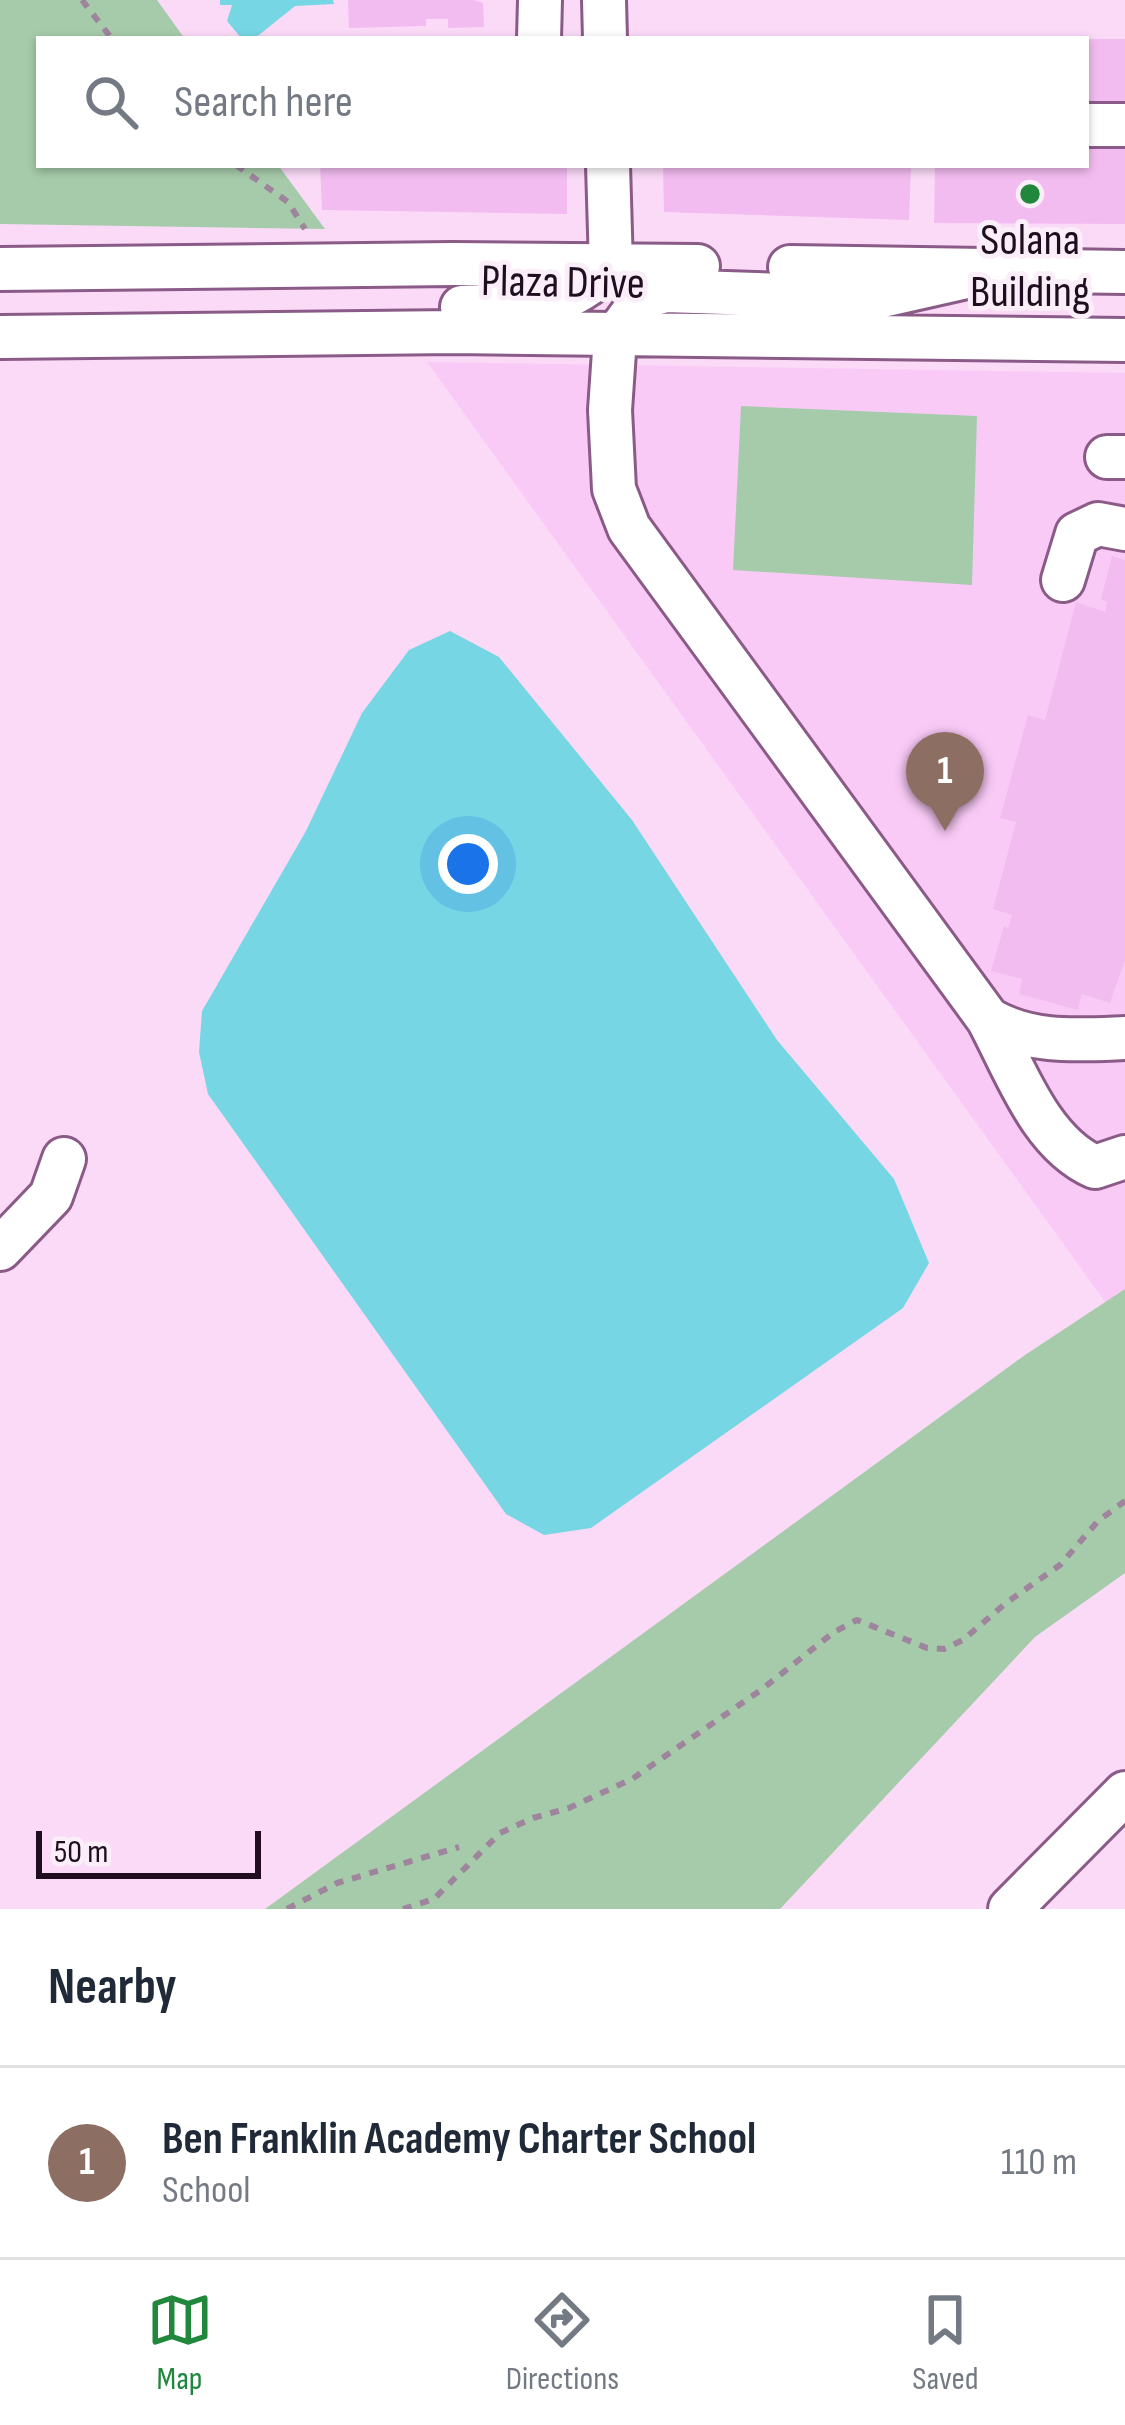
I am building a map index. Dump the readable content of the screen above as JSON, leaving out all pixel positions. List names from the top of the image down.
{
  "streets": {
    "street": ["Plaza Drive"]
  },
  "places": ["Solana Building"],
  "scale_bar": "50 m",
  "page": {
    "search": "Search here",
    "pins": "1",
    "scale": "50 m",
    "heading": "Nearby",
    "list": [
      {
        "mark": "1",
        "name": "Ben Franklin Academy Charter School",
        "note": "School",
        "value": "110 m"
      }
    ],
    "nav": ["Map", "Directions", "Saved"]
  }
}
